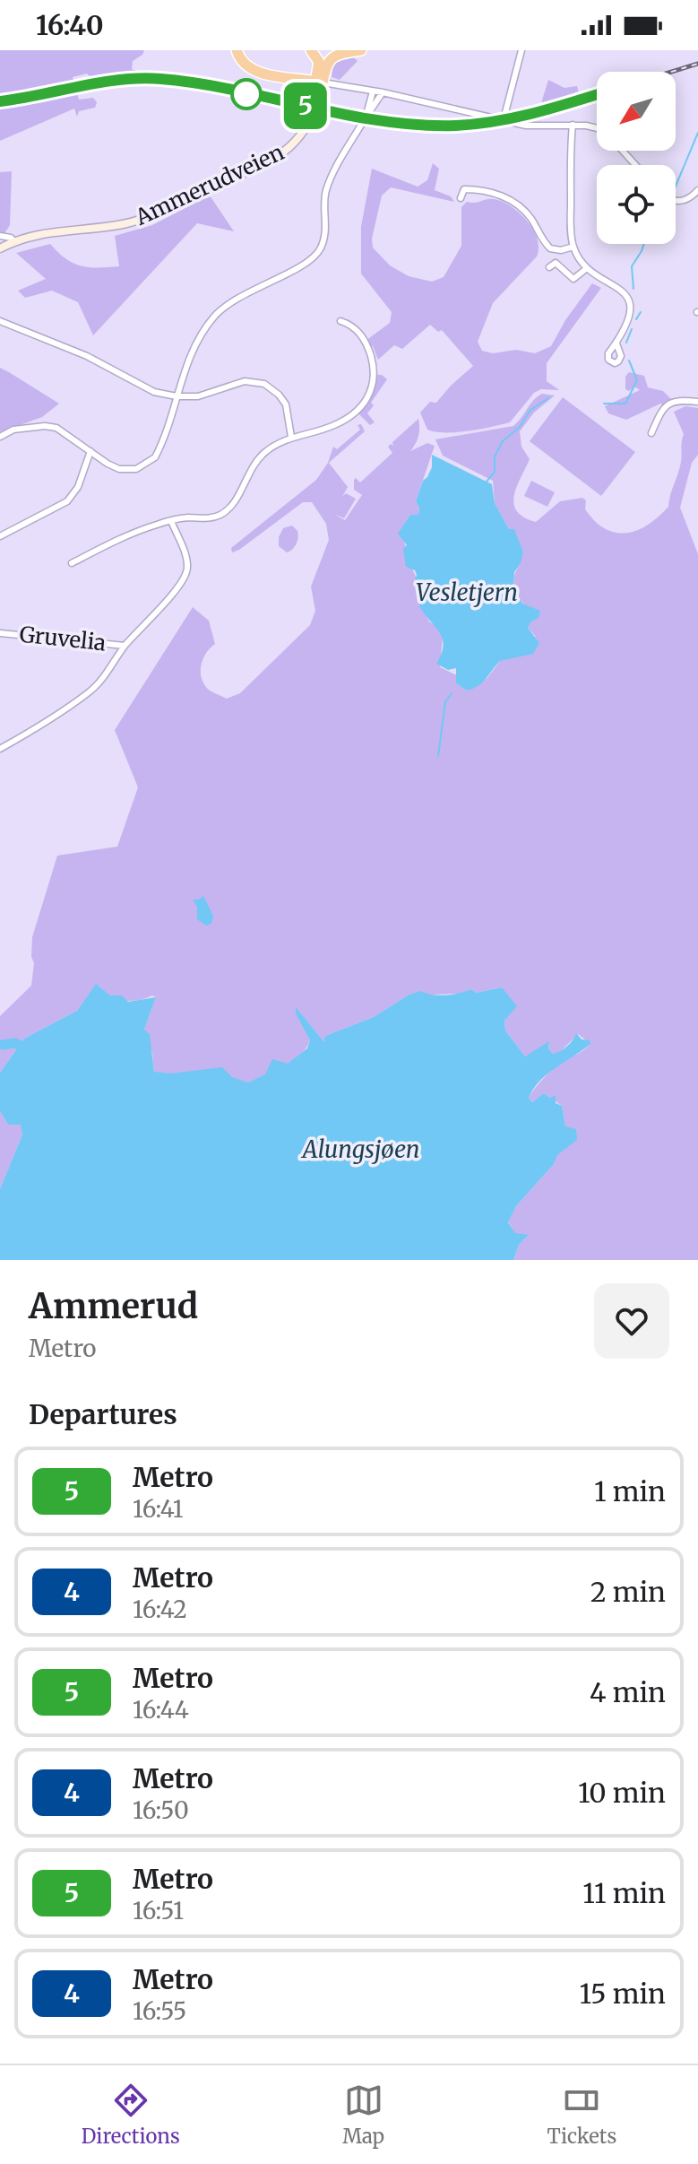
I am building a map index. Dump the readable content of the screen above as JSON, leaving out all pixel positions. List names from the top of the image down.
{
  "streets": {
    "street": ["Ammerudveien", "Gruvelia"]
  },
  "water": ["Vesletjern", "Alungsjøen"],
  "lines": ["metro line 5"],
  "north": "bottom left",
  "page": {
    "status": "16:40",
    "on_map": "5",
    "heading": [
      ["Ammerud", "Metro"],
      "Departures"
    ],
    "list": [
      {
        "mark": "5",
        "name": "Metro",
        "note": "16:41",
        "value": "1 min"
      },
      {
        "mark": "4",
        "name": "Metro",
        "note": "16:42",
        "value": "2 min"
      },
      {
        "mark": "5",
        "name": "Metro",
        "note": "16:44",
        "value": "4 min"
      },
      {
        "mark": "4",
        "name": "Metro",
        "note": "16:50",
        "value": "10 min"
      },
      {
        "mark": "5",
        "name": "Metro",
        "note": "16:51",
        "value": "11 min"
      },
      {
        "mark": "4",
        "name": "Metro",
        "note": "16:55",
        "value": "15 min"
      }
    ],
    "tabs": ["Directions", "Map", "Tickets"]
  }
}
